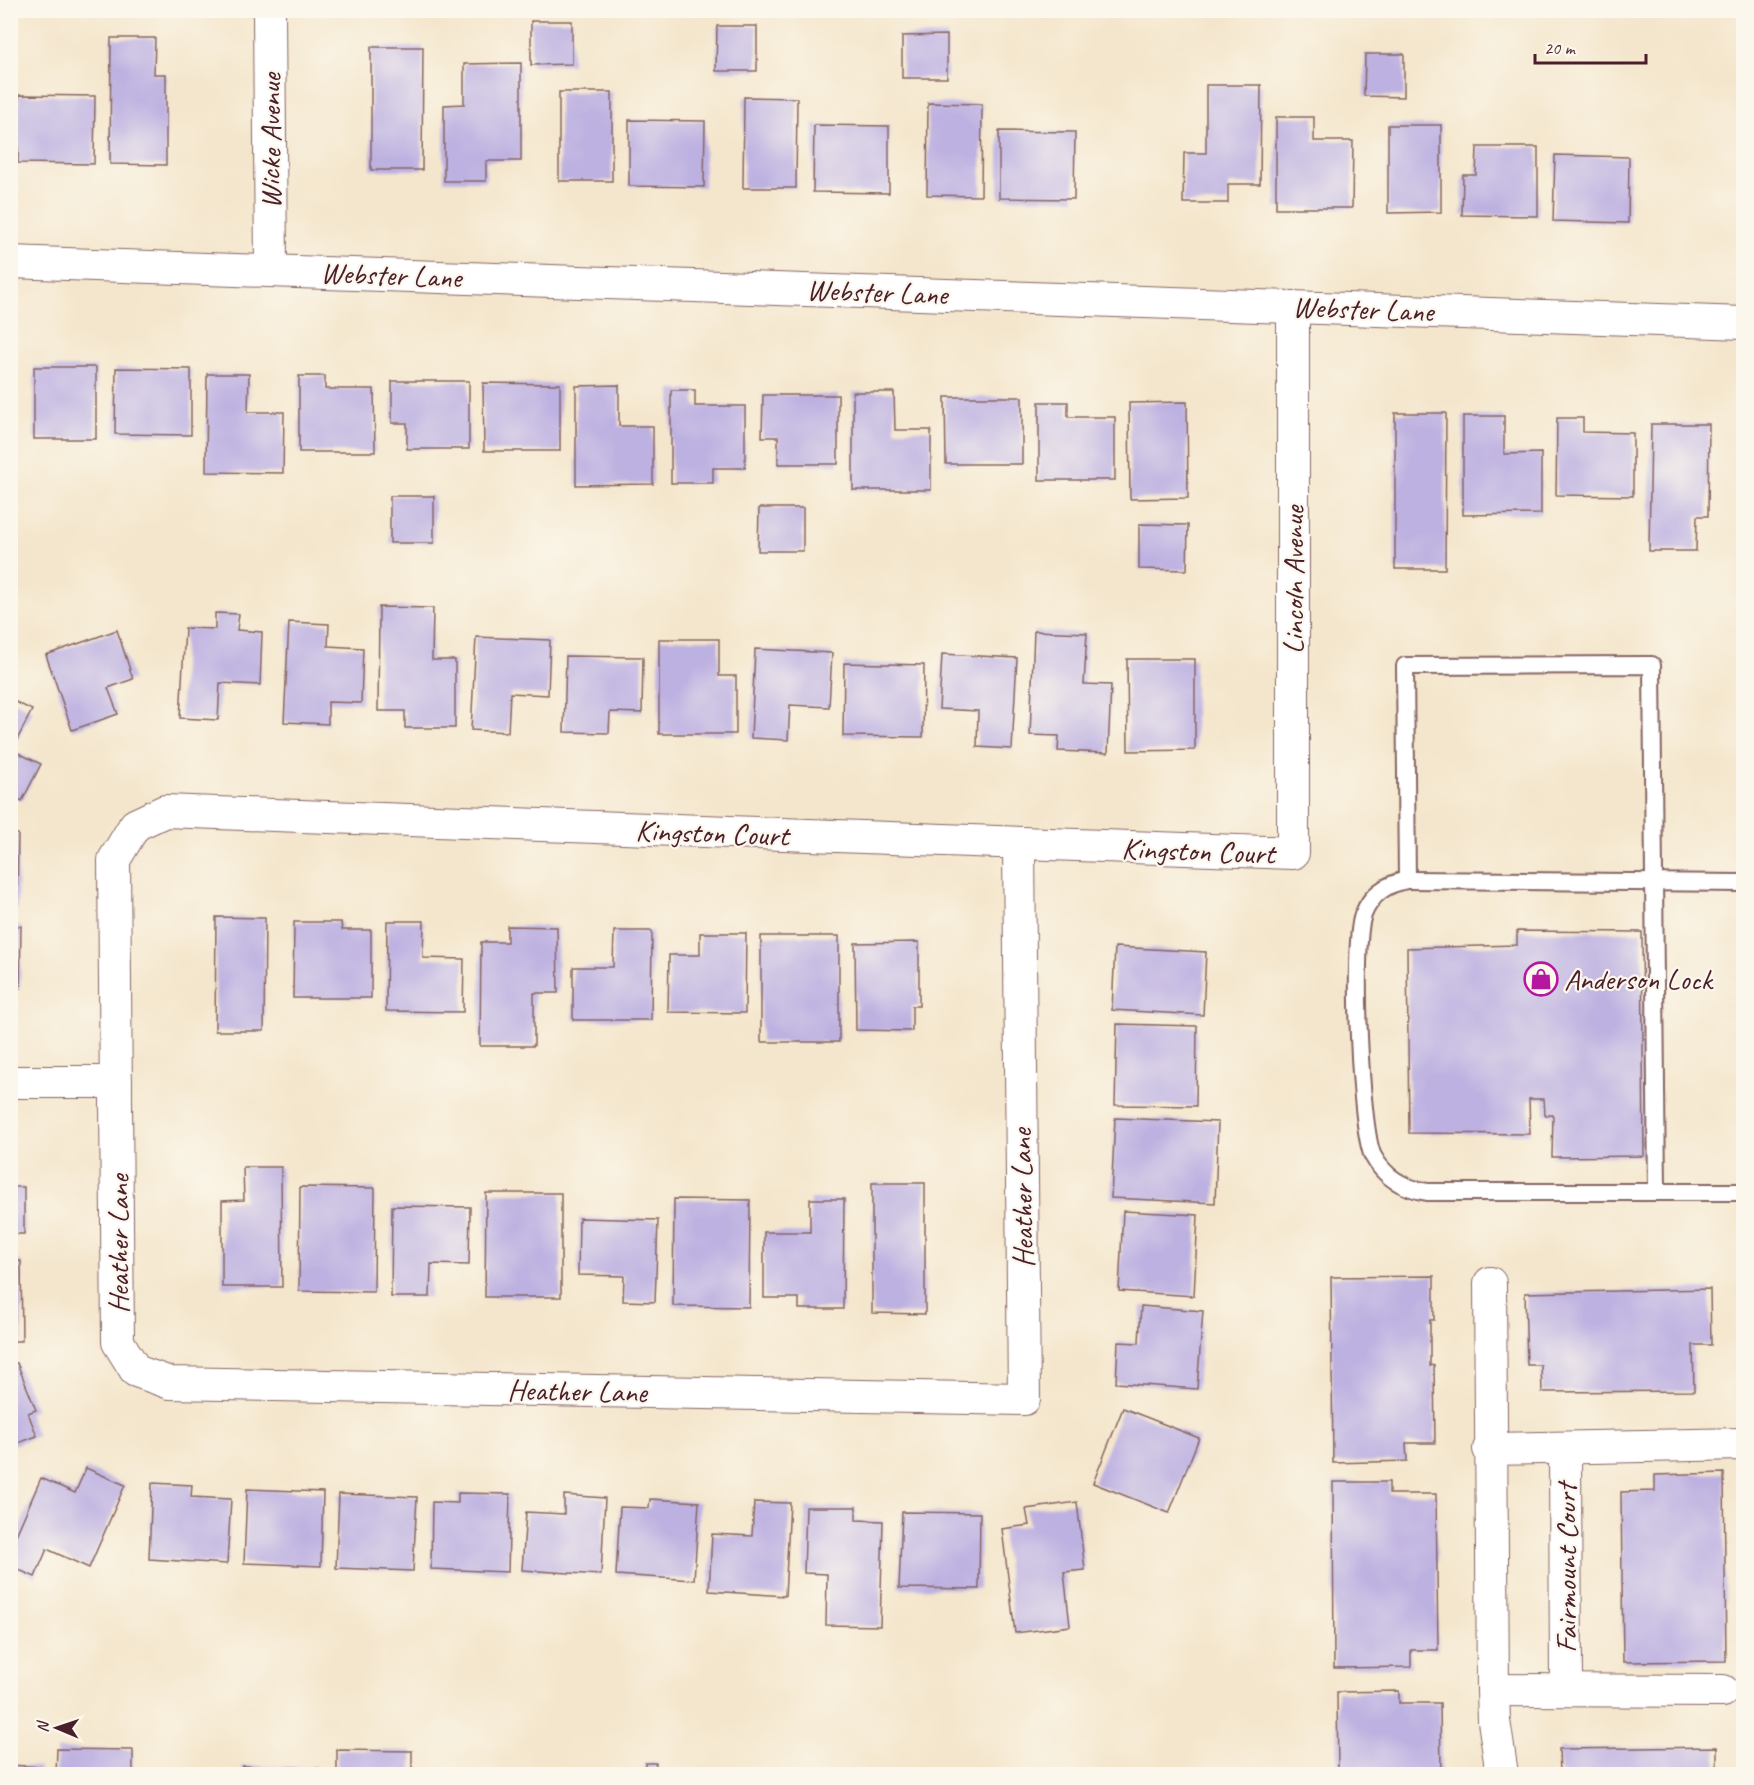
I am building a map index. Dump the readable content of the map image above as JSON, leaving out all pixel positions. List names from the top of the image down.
{
  "streets": {
    "street": [
      "Wicke Avenue",
      "Webster Lane",
      "Lincoln Avenue",
      "Kingston Court",
      "Heather Lane",
      "Fairmount Court"
    ]
  },
  "crossings": [
    ["Wicke Avenue", "Webster Lane"],
    ["Webster Lane", "Lincoln Avenue"],
    ["Lincoln Avenue", "Kingston Court"],
    ["Kingston Court", "Heather Lane"]
  ],
  "places": {
    "shop": ["Anderson Lock"]
  },
  "scale_bar": "20 m",
  "north": "left"
}
